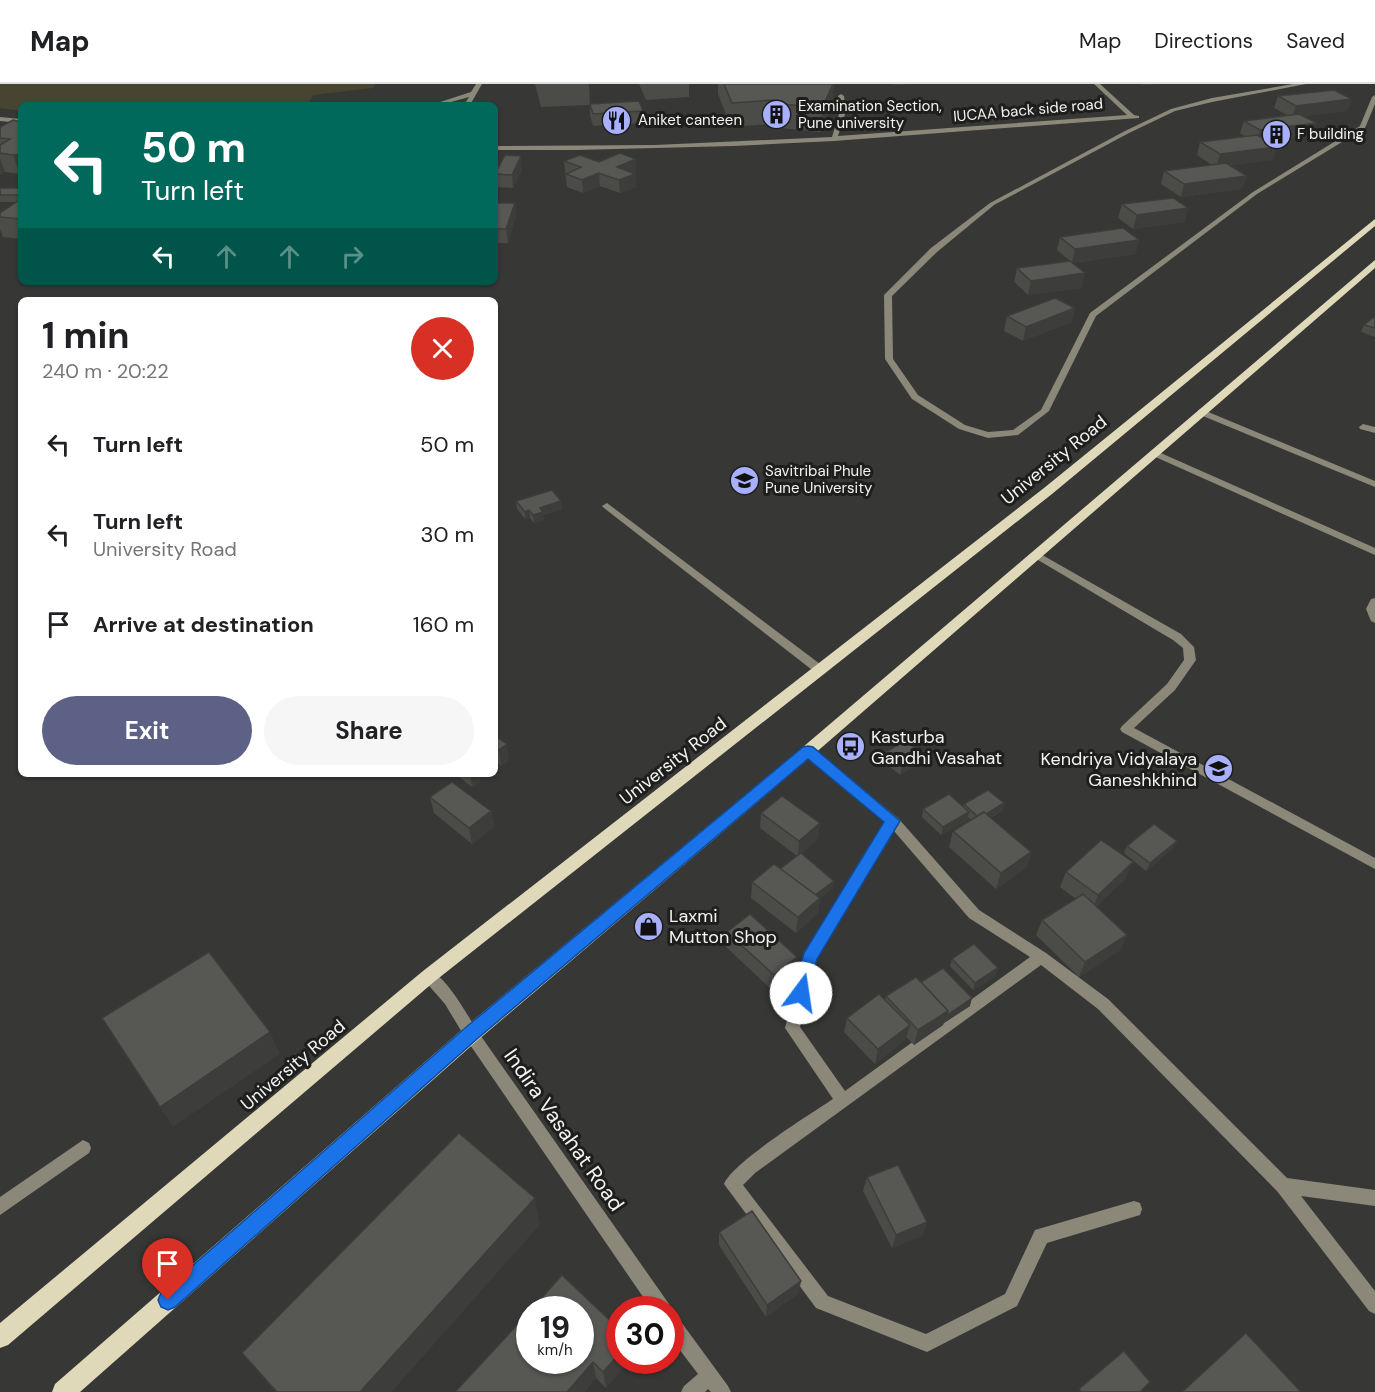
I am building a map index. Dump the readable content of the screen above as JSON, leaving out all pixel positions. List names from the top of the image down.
{
  "streets": {
    "main road": ["University Road"],
    "street": ["IUCAA back side road", "Indira Vasahat Road"]
  },
  "crossings": [
    ["University Road", "Indira Vasahat Road"]
  ],
  "places": {
    "building": ["Examination Section, Pune university", "F building"],
    "restaurant": ["Aniket canteen"],
    "school or university": ["Savitribai Phule Pune University", "Kendriya Vidyalaya Ganeshkhind"],
    "bus stop": ["Kasturba Gandhi Vasahat"],
    "shop": ["Laxmi Mutton Shop"]
  },
  "page": {
    "header": "Map",
    "nav": ["Map", "Directions", "Saved"],
    "turn": ["50 m", "Turn left"],
    "heading": ["1 min", "240 m · 20:22"],
    "list": [
      {
        "name": "Turn left",
        "value": "50 m"
      },
      {
        "name": "Turn left",
        "note": "University Road",
        "value": "30 m"
      },
      {
        "name": "Arrive at destination",
        "value": "160 m"
      }
    ],
    "buttons": ["Exit", "Share"],
    "speed": "19 km/h",
    "limit": "30"
  }
}
